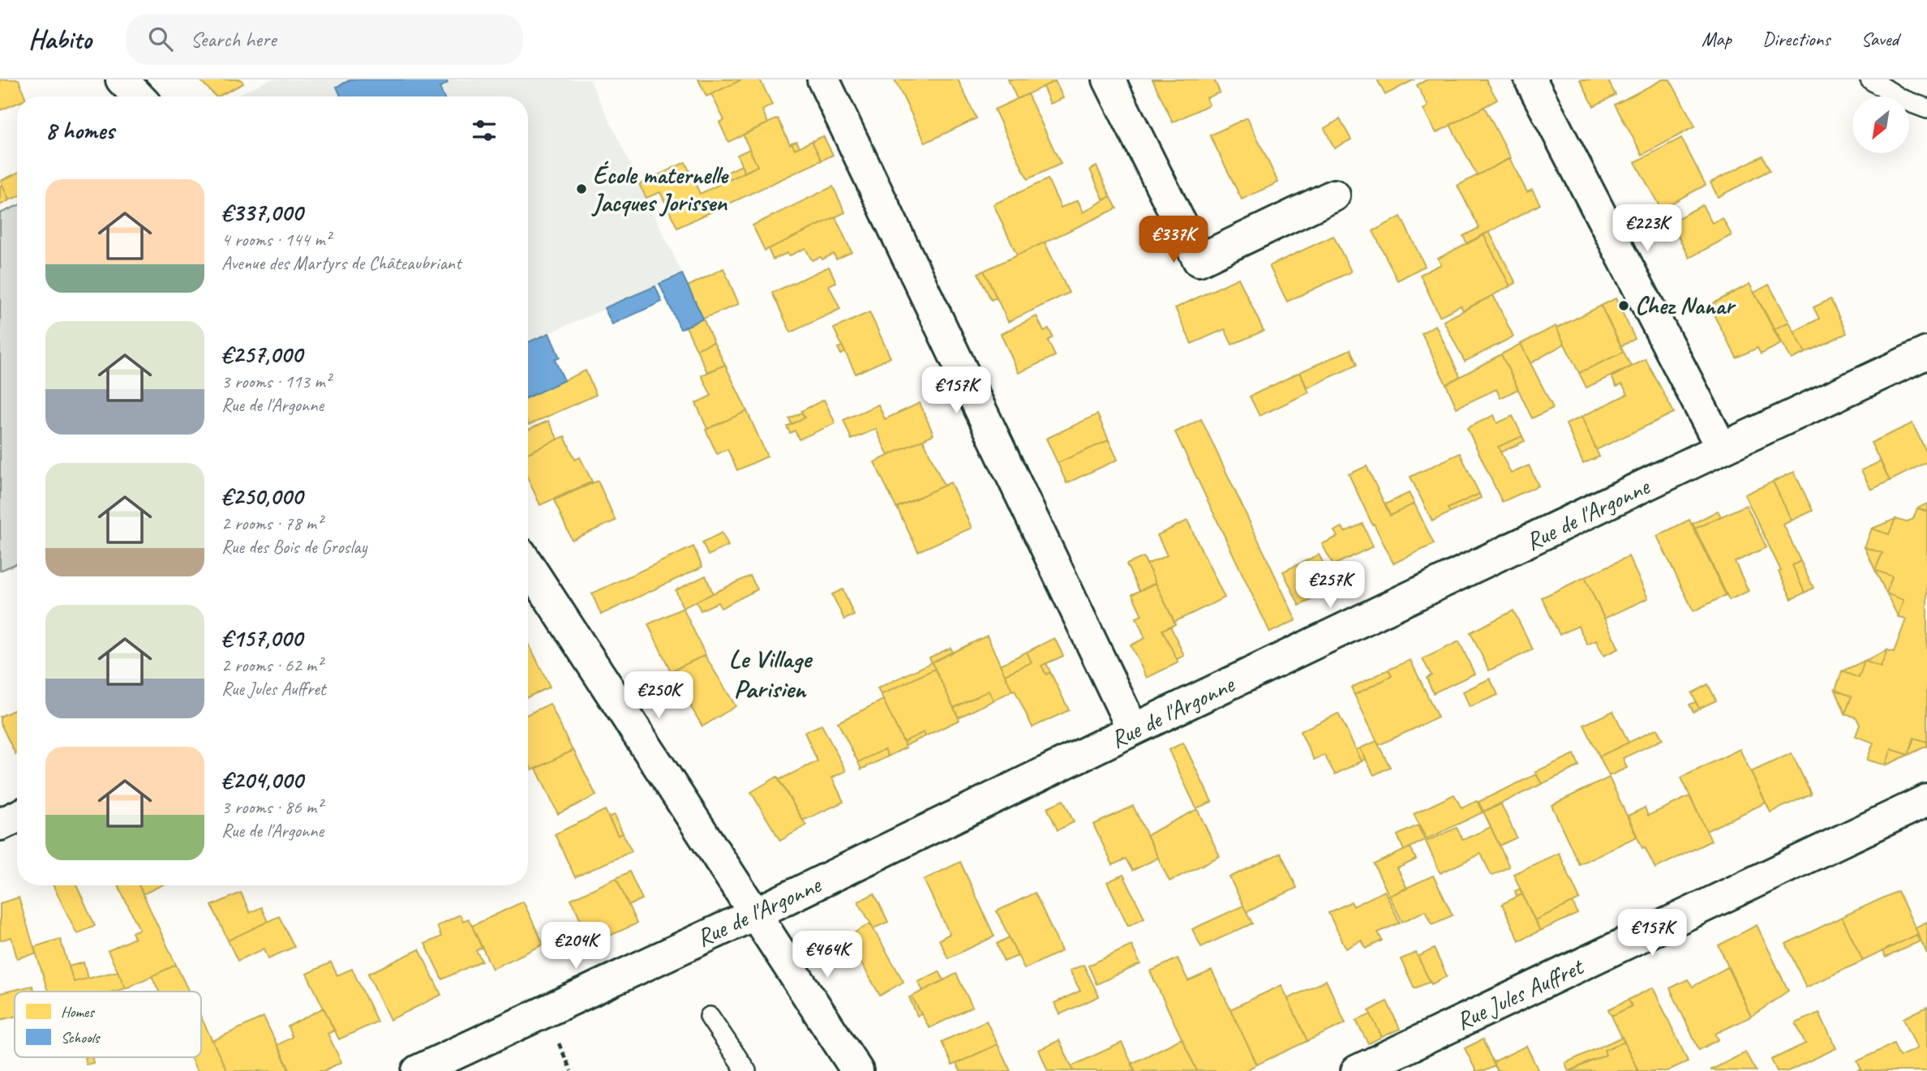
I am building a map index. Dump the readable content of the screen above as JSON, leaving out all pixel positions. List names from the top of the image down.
{
  "streets": {
    "street": ["Rue de l'Argonne", "Rue Jules Auffret"]
  },
  "districts": ["Le Village Parisien"],
  "places": ["École maternelle Jacques Jorissen", "Chez Nanar"],
  "legend": ["Homes", "Schools"],
  "north": "bottom left",
  "page": {
    "header": "Habito",
    "search": "Search here",
    "nav": ["Map", "Directions", "Saved"],
    "heading": "8 homes",
    "list": [
      {
        "name": "€337,000",
        "note": "4 rooms · 144 m² · Avenue des Martyrs de Châteaubriant"
      },
      {
        "name": "€257,000",
        "note": "3 rooms · 113 m² · Rue de l'Argonne"
      },
      {
        "name": "€250,000",
        "note": "2 rooms · 78 m² · Rue des Bois de Groslay"
      },
      {
        "name": "€157,000",
        "note": "2 rooms · 62 m² · Rue Jules Auffret"
      },
      {
        "name": "€204,000",
        "note": "3 rooms · 86 m² · Rue de l'Argonne"
      }
    ],
    "price": [
      "€223K",
      "€337K",
      "€157K",
      "€257K",
      "€250K",
      "€157K",
      "€204K",
      "€464K"
    ]
  }
}
